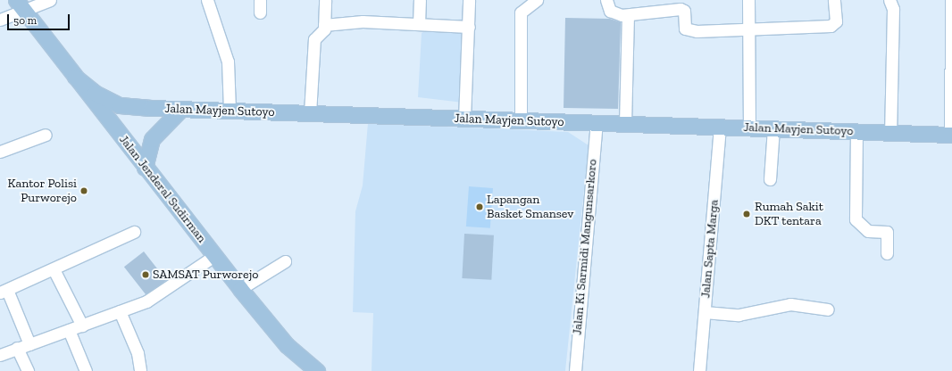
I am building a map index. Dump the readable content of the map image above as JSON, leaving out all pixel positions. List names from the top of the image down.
{
  "streets": {
    "main road": ["Jalan Mayjen Sutoyo", "Jalan Jenderal Sudirman"],
    "street": ["Jalan Ki Sarmidi Mangunsarkoro", "Jalan Sapta Marga"]
  },
  "crossings": [
    ["Jalan Mayjen Sutoyo", "Jalan Jenderal Sudirman"],
    ["Jalan Mayjen Sutoyo", "Jalan Ki Sarmidi Mangunsarkoro"],
    ["Jalan Mayjen Sutoyo", "Jalan Sapta Marga"]
  ],
  "places": [
    "Kantor Polisi Purworejo",
    "Lapangan Basket Smansev",
    "Rumah Sakit DKT tentara",
    "SAMSAT Purworejo"
  ],
  "scale_bar": "50 m"
}
